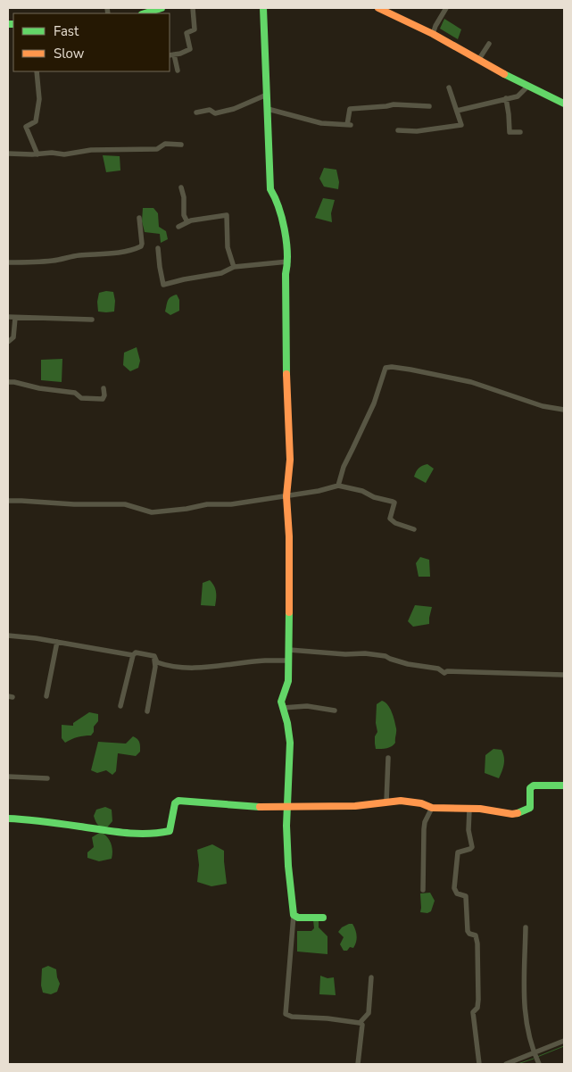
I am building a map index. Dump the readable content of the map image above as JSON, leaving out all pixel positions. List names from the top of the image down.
{
  "legend": ["Fast", "Slow"]
}
